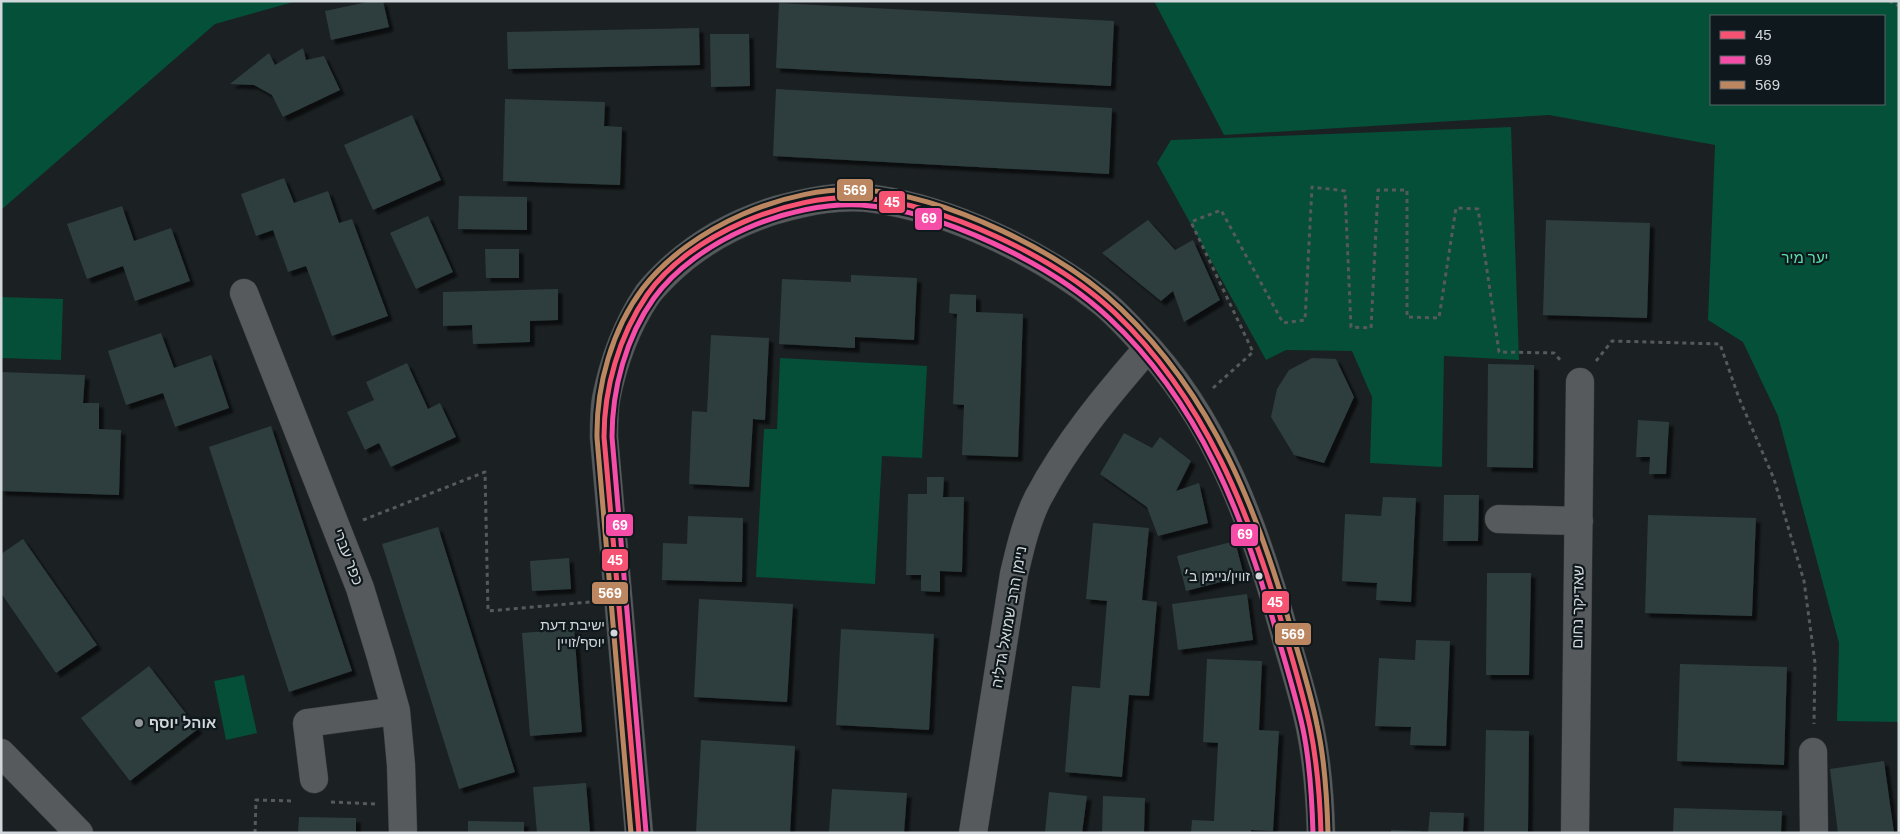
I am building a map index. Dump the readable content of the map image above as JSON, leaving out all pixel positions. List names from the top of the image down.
{
  "streets": {
    "street": ["כפר עברי", "שאדיקר נחום", "ניימן הרב שמואל גדליה"]
  },
  "parks": ["יער מיר"],
  "places": ["זווין/ניימן ב׳", "ישיבת דעת יוסף/זויין", "אוהל יוסף"],
  "lines": ["transit line 569", "transit line 45", "transit line 69"],
  "legend": ["45", "69", "569"]
}
